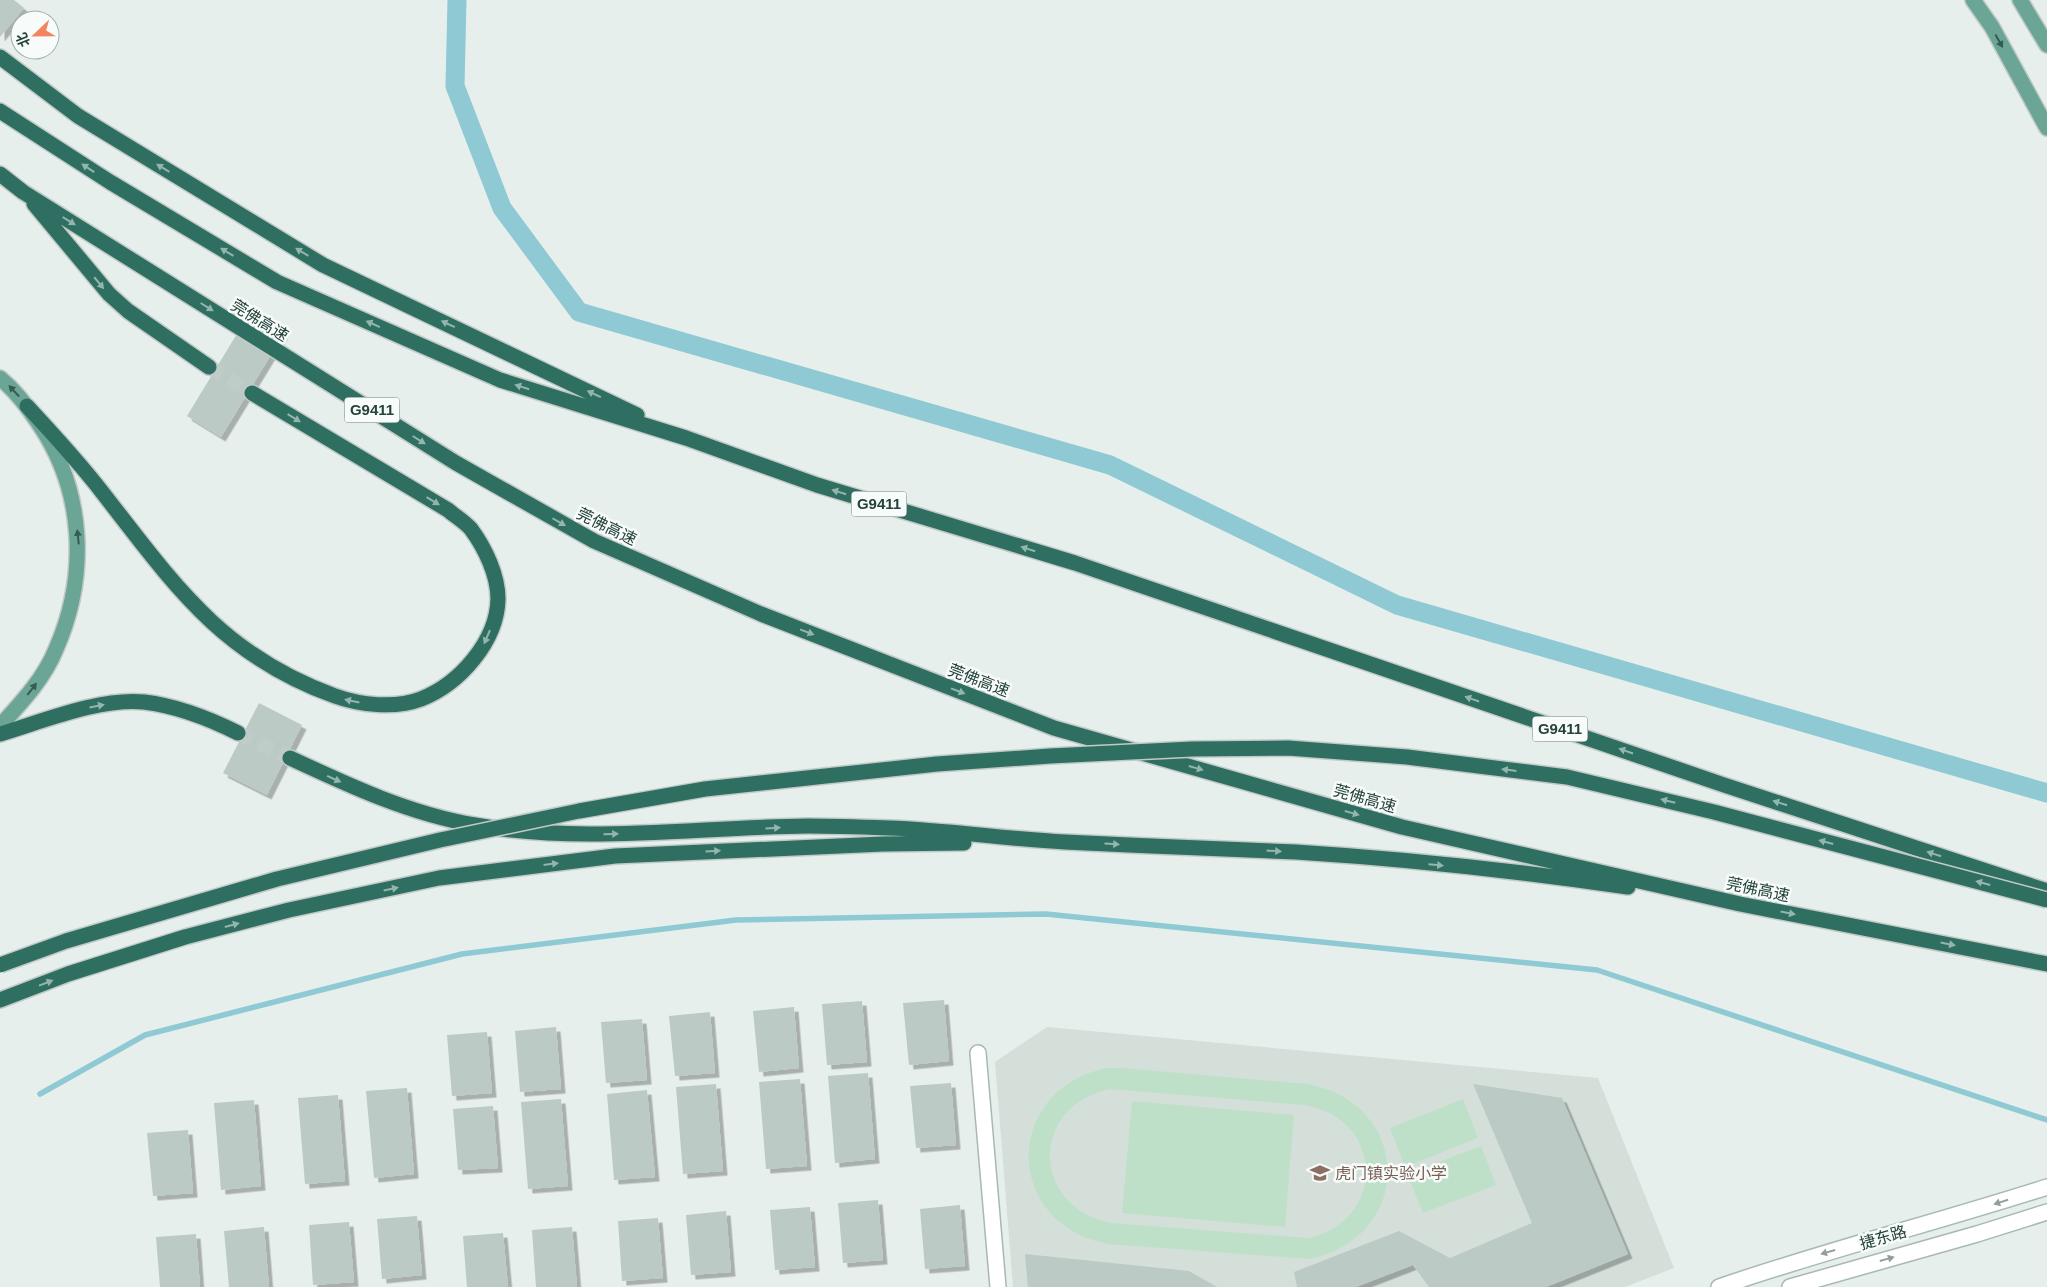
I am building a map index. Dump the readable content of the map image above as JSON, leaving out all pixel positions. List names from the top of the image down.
{
  "streets": {
    "highway": ["莞佛高速", "G9411"],
    "street": ["捷东路"]
  },
  "crossings": [
    ["莞佛高速", "G9411"]
  ],
  "places": {
    "school or university": ["虎门镇实验小学"]
  },
  "north": "left"
}
